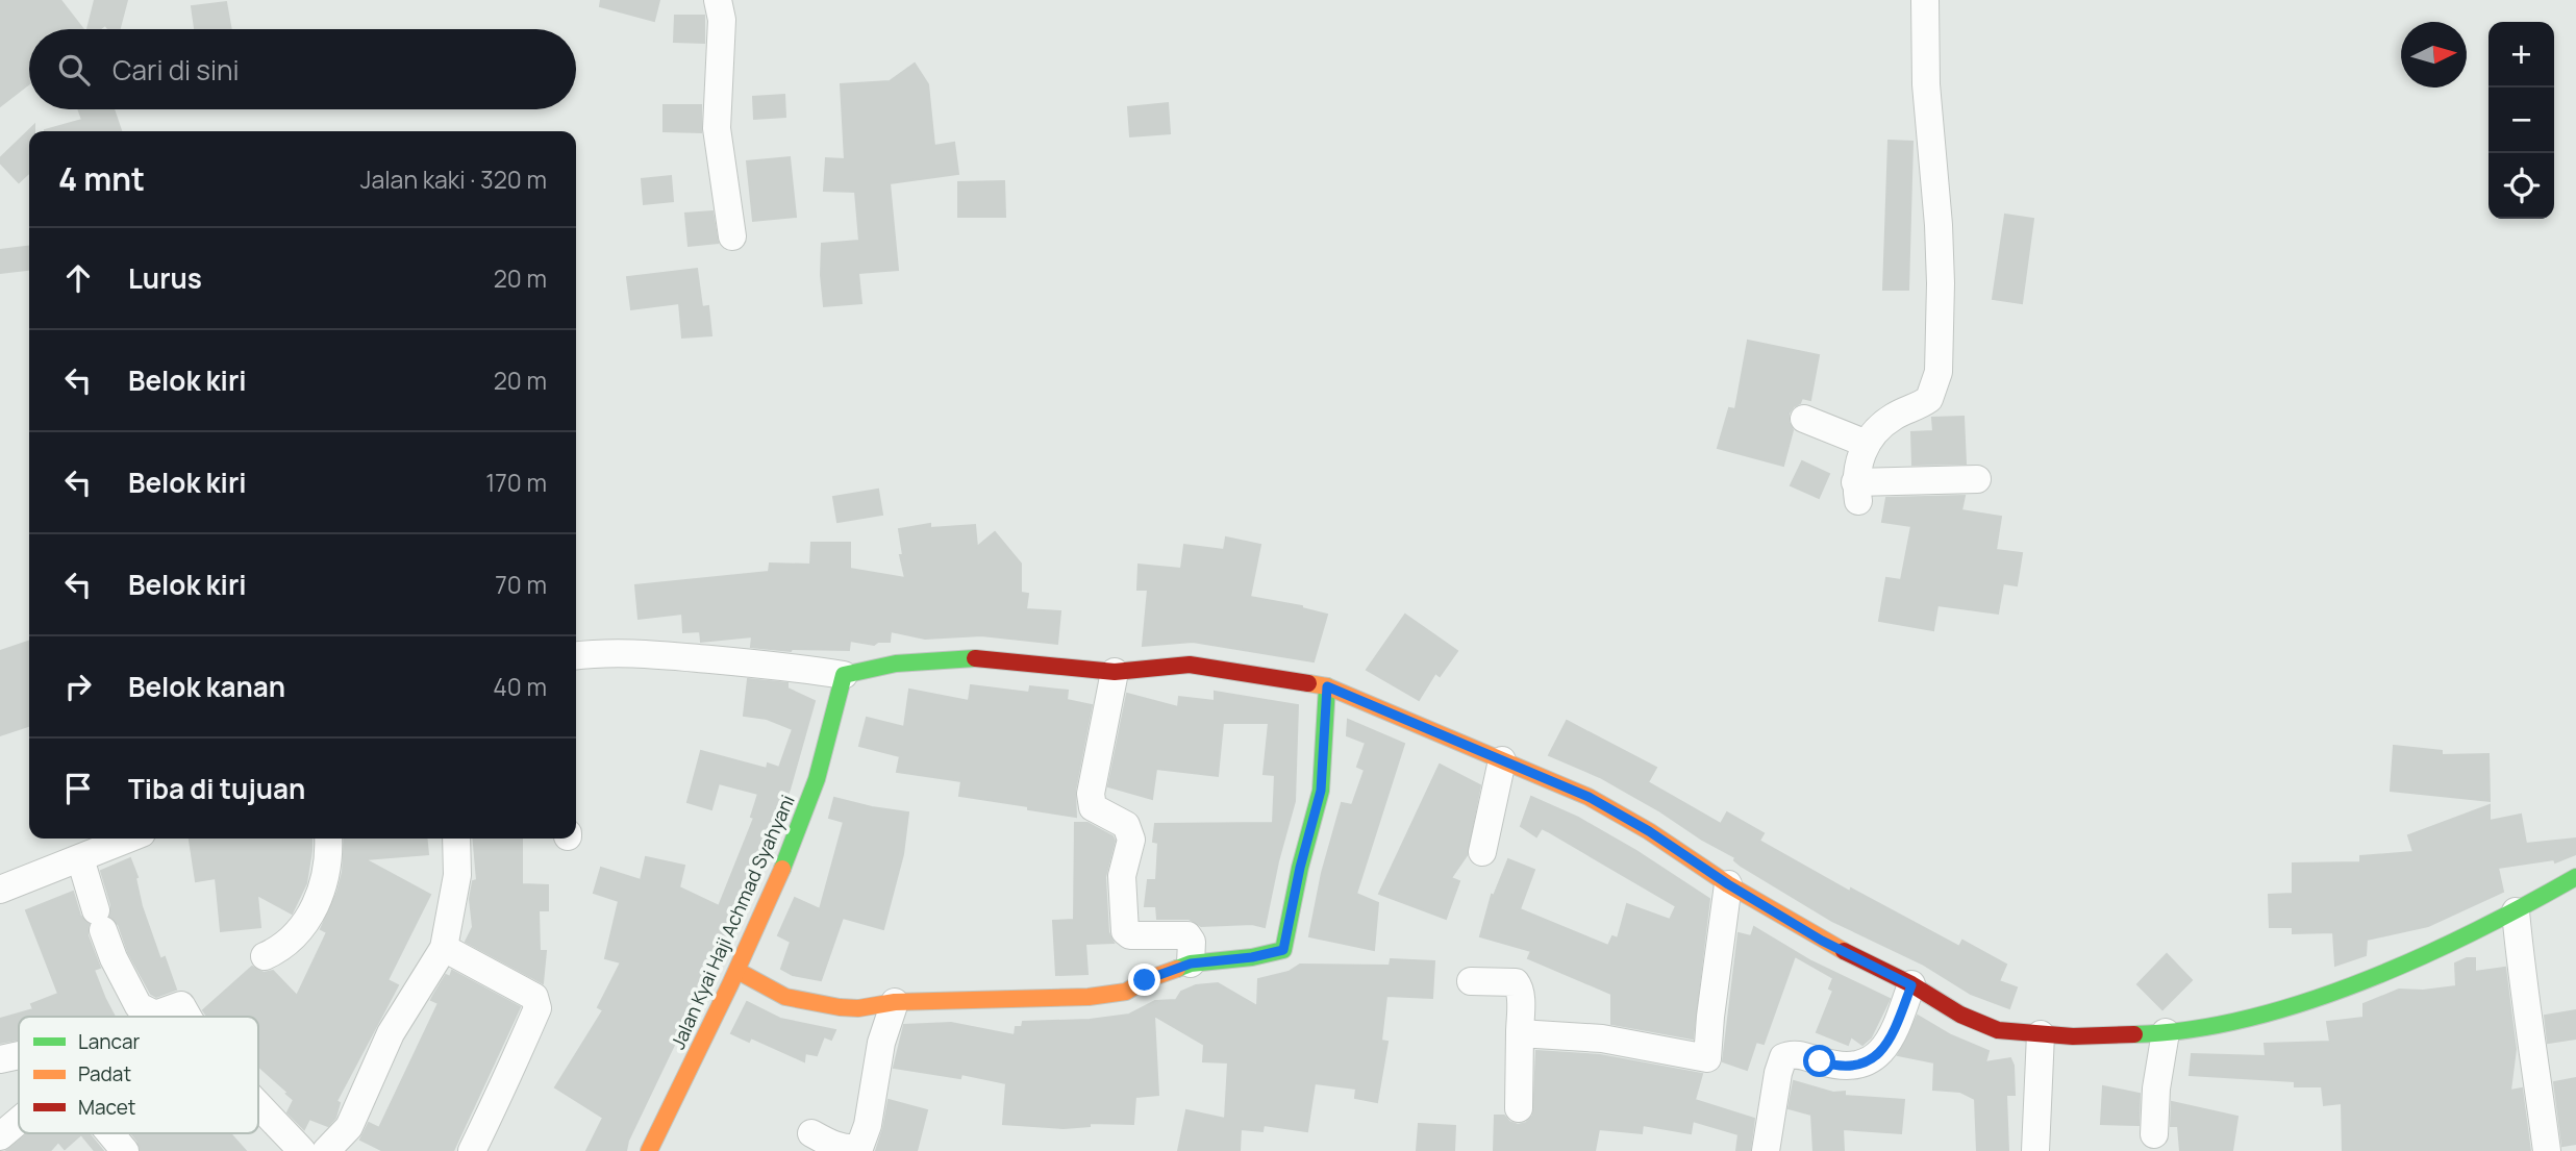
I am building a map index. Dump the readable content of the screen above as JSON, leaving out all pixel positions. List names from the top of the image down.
{
  "streets": {
    "street": ["Jalan Kyai Haji Achmad Syahyani"]
  },
  "legend": ["Lancar", "Padat", "Macet"],
  "north": "right",
  "page": {
    "map_buttons": ["+", "−"],
    "search": "Cari di sini",
    "heading": ["4 mnt", "Jalan kaki · 320 m"],
    "list": [
      ["Lurus", "20 m"],
      ["Belok kiri", "20 m"],
      ["Belok kiri", "170 m"],
      ["Belok kiri", "70 m"],
      ["Belok kanan", "40 m"],
      "Tiba di tujuan"
    ]
  }
}
